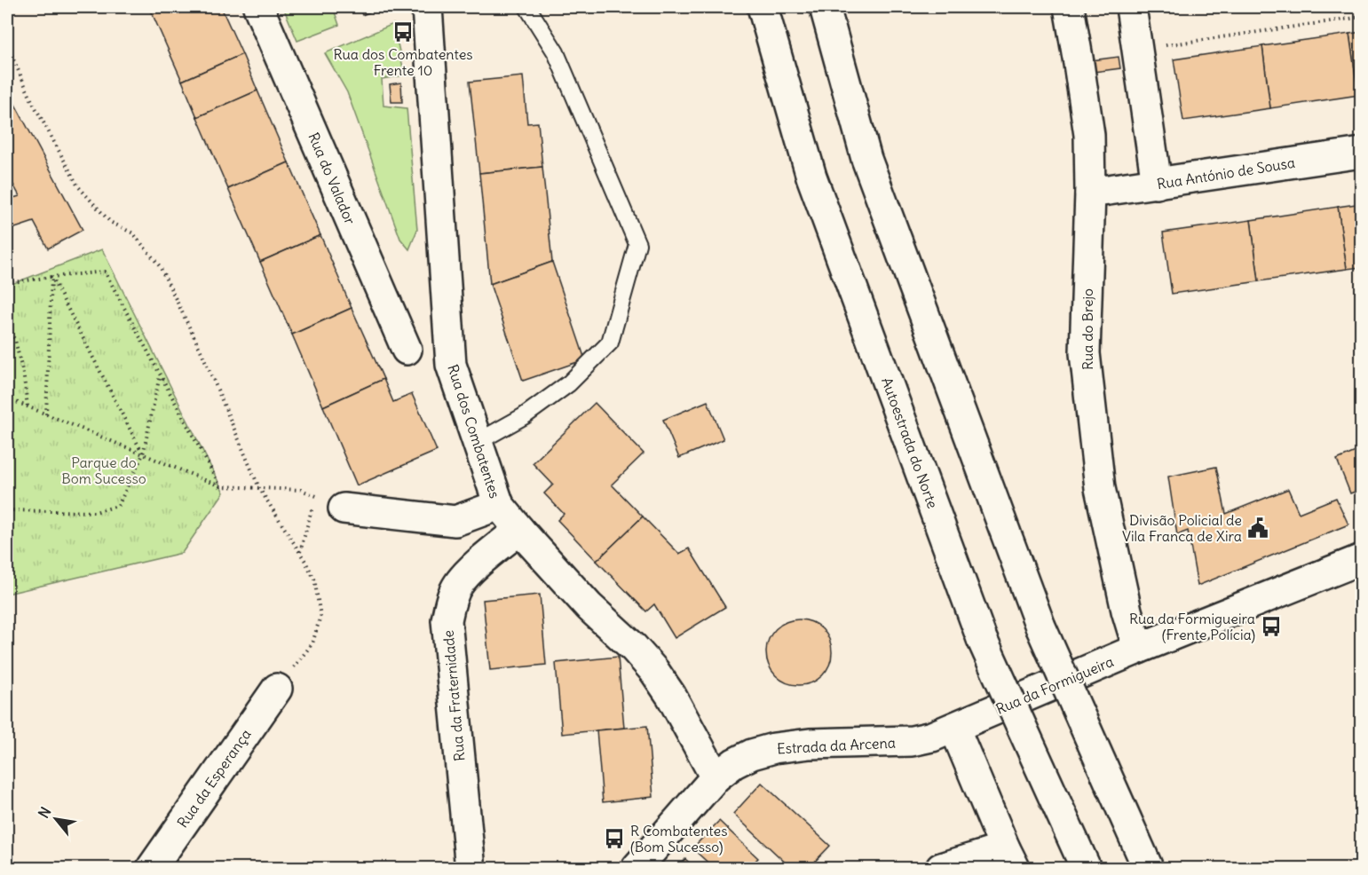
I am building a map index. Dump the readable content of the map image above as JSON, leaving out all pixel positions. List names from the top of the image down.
{
  "streets": {
    "main road": [
      "Rua António de Sousa",
      "Rua do Valador",
      "Rua do Brejo",
      "Rua dos Combatentes",
      "Autoestrada do Norte",
      "Rua da Formigueira",
      "Rua da Fraternidade",
      "Estrada da Arcena",
      "Rua da Esperança"
    ]
  },
  "crossings": [
    ["Rua António de Sousa", "Rua do Brejo"],
    ["Rua do Brejo", "Rua da Formigueira"],
    ["Rua dos Combatentes", "Rua da Fraternidade"],
    ["Rua dos Combatentes", "Estrada da Arcena"],
    ["Rua da Formigueira", "Estrada da Arcena"]
  ],
  "parks": ["Parque do Bom Sucesso"],
  "places": {
    "bus stop": ["Rua dos Combatentes Frente 10", "Rua da Formigueira (Frente Polícia)", "R Combatentes (Bom Sucesso)"],
    "public building": ["Divisão Policial de Vila Franca de Xira"]
  },
  "north": "top left"
}
